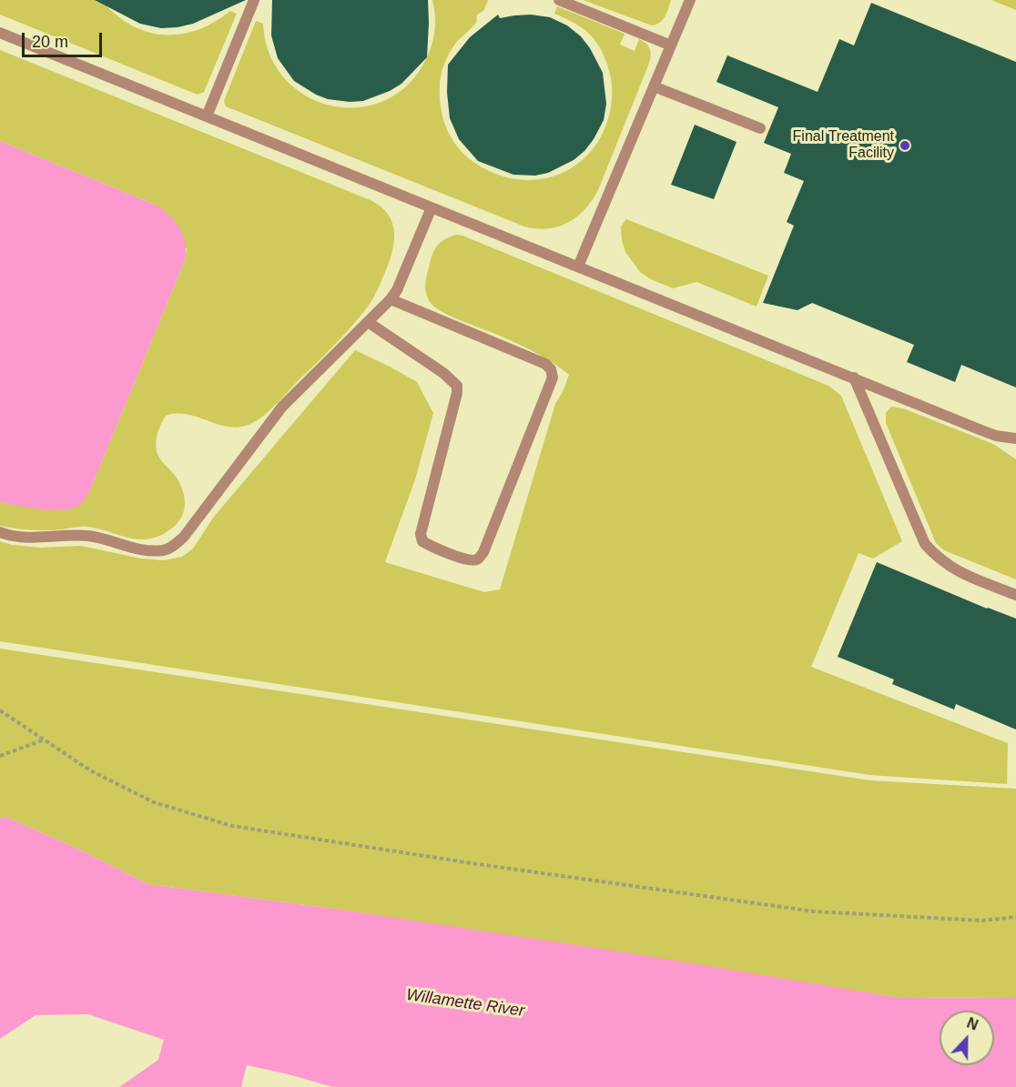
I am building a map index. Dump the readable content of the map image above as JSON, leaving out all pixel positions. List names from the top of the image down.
{
  "water": ["Willamette River"],
  "places": ["Final Treatment Facility"],
  "scale_bar": "20 m",
  "north": "top"
}
